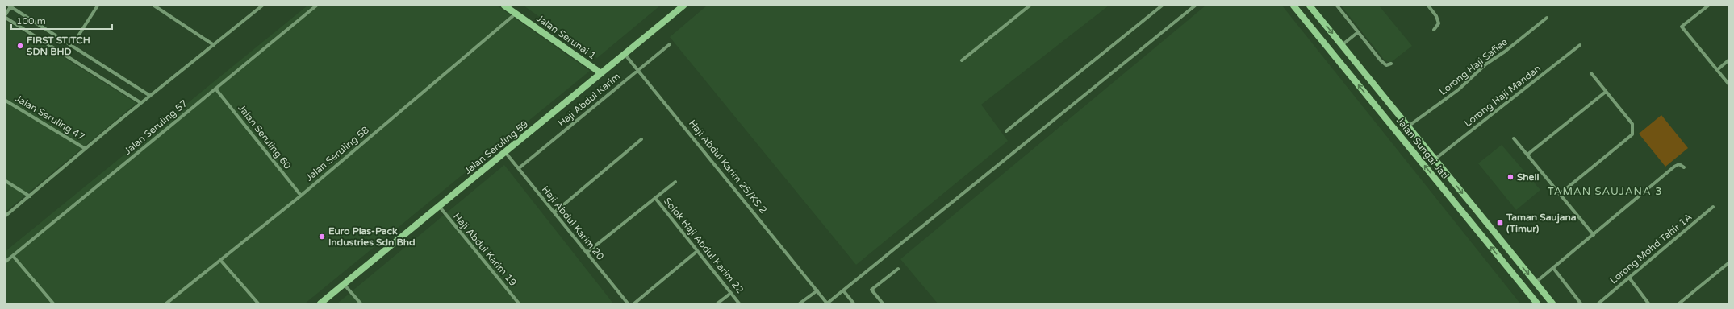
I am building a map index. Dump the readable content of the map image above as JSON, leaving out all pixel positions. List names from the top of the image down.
{
  "streets": {
    "main road": ["Jalan Serunai 1", "Jalan Seruling 59", "Jalan Sungai Jati"],
    "street": [
      "Lorong Haji Safiee",
      "Lorong Haji Mandan",
      "Haji Abdul Karim",
      "Jalan Seruling 47",
      "Jalan Seruling 57",
      "Jalan Seruling 60",
      "Jalan Seruling 58",
      "Haji Abdul Karim 25/KS 2",
      "Haji Abdul Karim 20",
      "Solok Haji Abdul Karim 22",
      "Lorong Mohd Tahir 1A",
      "Haji Abdul Karim 19"
    ]
  },
  "crossings": [
    ["Jalan Serunai 1", "Jalan Seruling 59"],
    ["Jalan Serunai 1", "Jalan Seruling 58"],
    ["Lorong Haji Safiee", "Jalan Sungai Jati"],
    ["Lorong Haji Mandan", "Jalan Sungai Jati"],
    ["Haji Abdul Karim", "Haji Abdul Karim 25/KS 2"],
    ["Haji Abdul Karim", "Haji Abdul Karim 20"],
    ["Jalan Seruling 57", "Jalan Seruling 60"],
    ["Jalan Seruling 60", "Jalan Seruling 58"],
    ["Jalan Seruling 59", "Haji Abdul Karim 25/KS 2"],
    ["Jalan Seruling 59", "Haji Abdul Karim 20"],
    ["Jalan Seruling 59", "Haji Abdul Karim 19"]
  ],
  "districts": ["TAMAN SAUJANA 3"],
  "places": {
    "other": ["FIRST STITCH SDN BHD", "Shell", "Euro Plas-Pack Industries Sdn Bhd"],
    "transit": ["Taman Saujana (Timur)"]
  },
  "scale_bar": "100 m"
}
